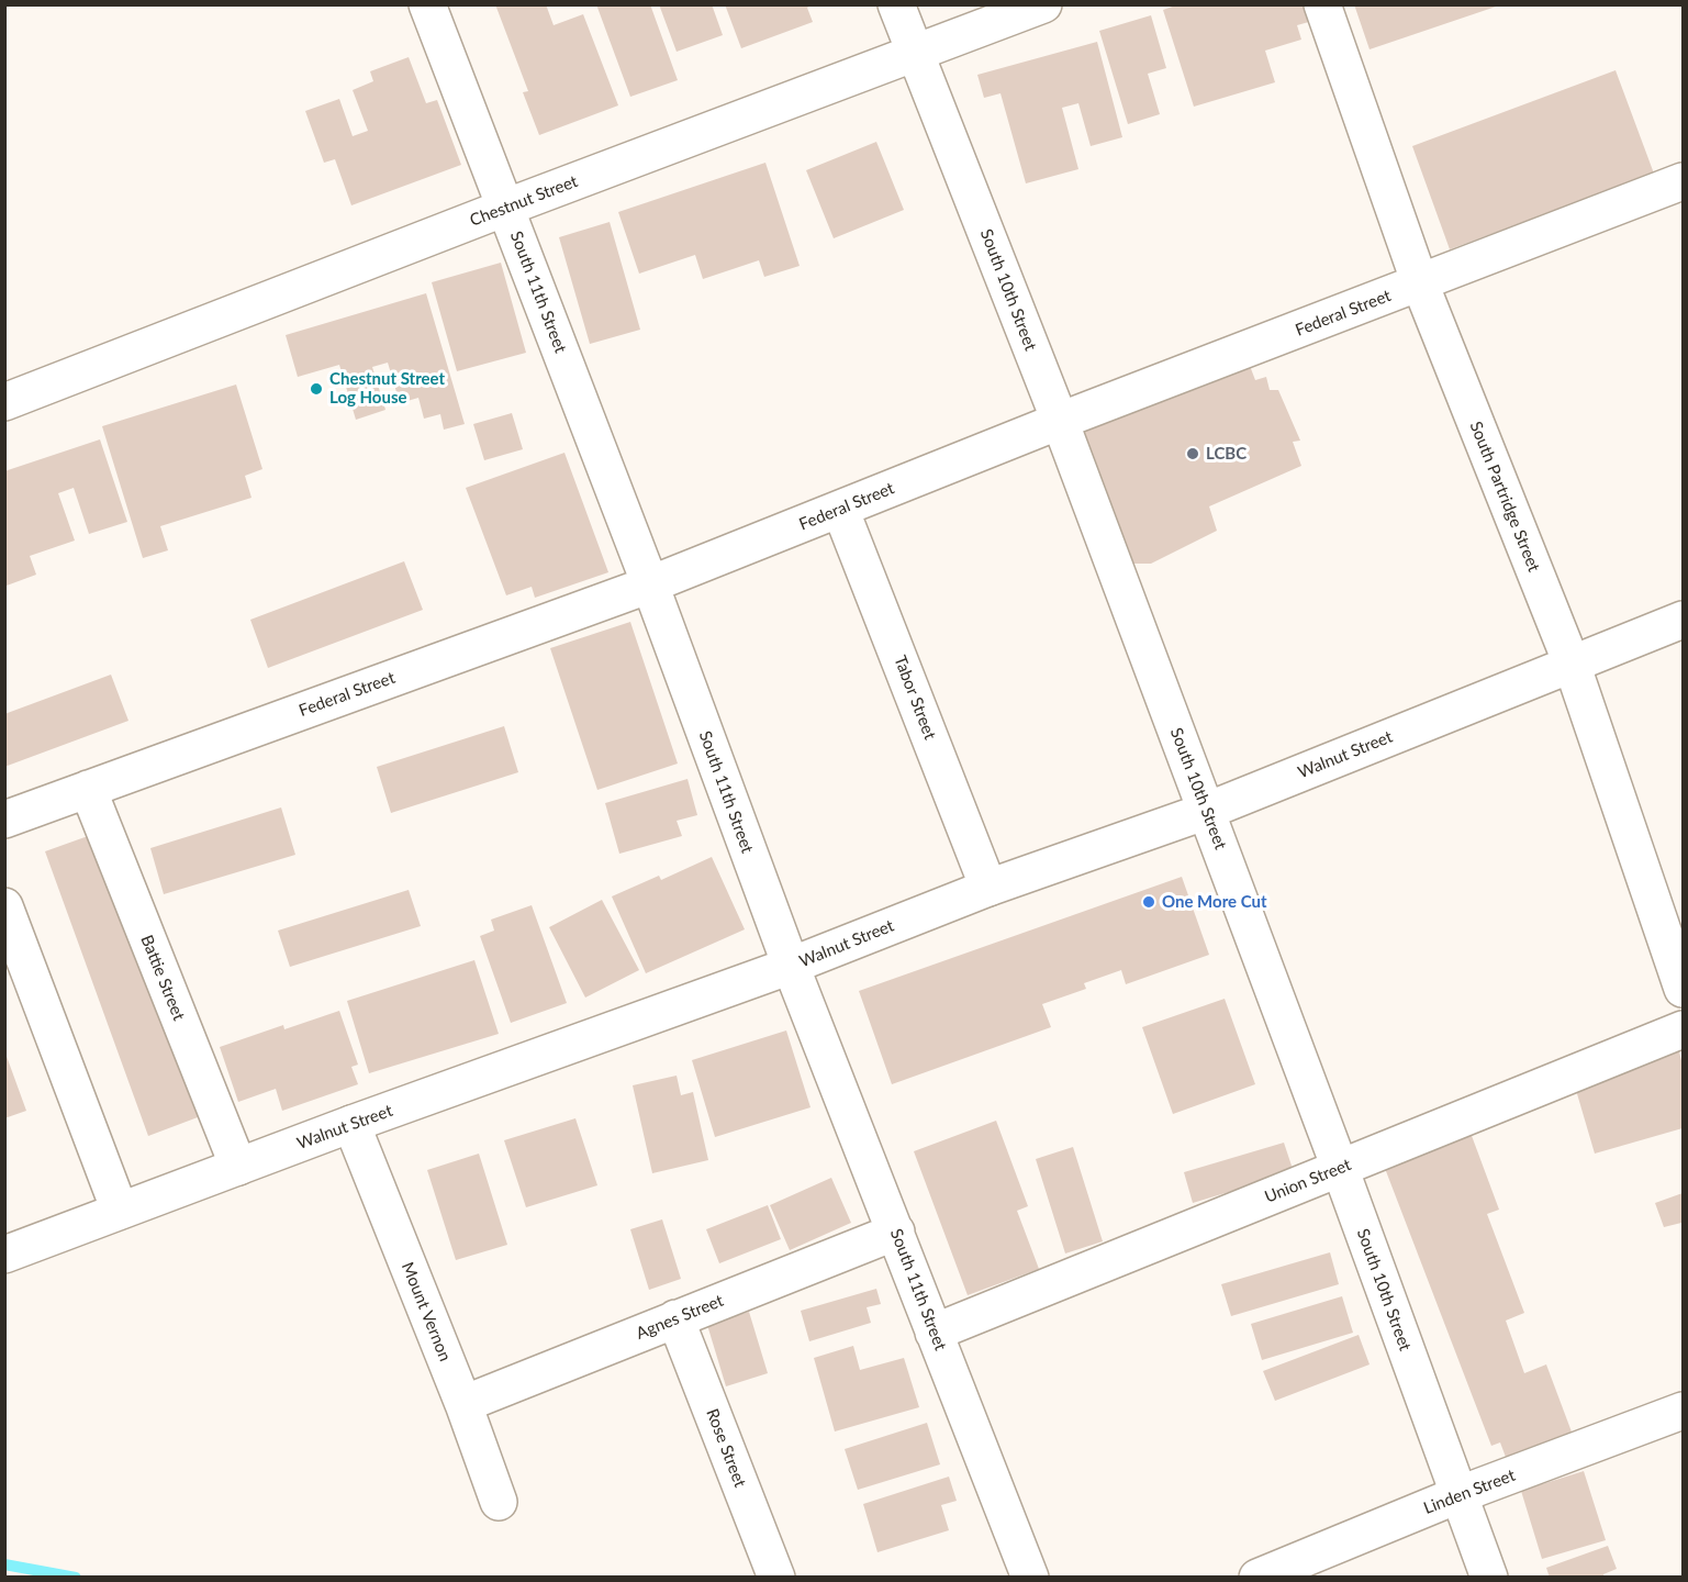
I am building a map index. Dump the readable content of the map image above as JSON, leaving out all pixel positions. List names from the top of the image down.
{
  "streets": {
    "main road": [
      "Chestnut Street",
      "South 10th Street",
      "South 11th Street",
      "Federal Street",
      "South Partridge Street",
      "Tabor Street",
      "Walnut Street",
      "Battie Street",
      "Union Street",
      "Mount Vernon",
      "Agnes Street",
      "Rose Street",
      "Linden Street"
    ]
  },
  "crossings": [
    ["Chestnut Street", "South 10th Street"],
    ["Chestnut Street", "South 11th Street"],
    ["South 10th Street", "Federal Street"],
    ["South 10th Street", "Walnut Street"],
    ["South 10th Street", "Union Street"],
    ["South 10th Street", "Linden Street"],
    ["South 11th Street", "Federal Street"],
    ["South 11th Street", "Walnut Street"],
    ["South 11th Street", "Union Street"],
    ["South 11th Street", "Agnes Street"],
    ["Federal Street", "South Partridge Street"],
    ["Federal Street", "Tabor Street"],
    ["Federal Street", "Battie Street"],
    ["South Partridge Street", "Walnut Street"],
    ["Tabor Street", "Walnut Street"],
    ["Walnut Street", "Battie Street"],
    ["Walnut Street", "Mount Vernon"],
    ["Mount Vernon", "Agnes Street"],
    ["Agnes Street", "Rose Street"]
  ],
  "places": ["Chestnut Street Log House", "LCBC", "One More Cut"]
}
